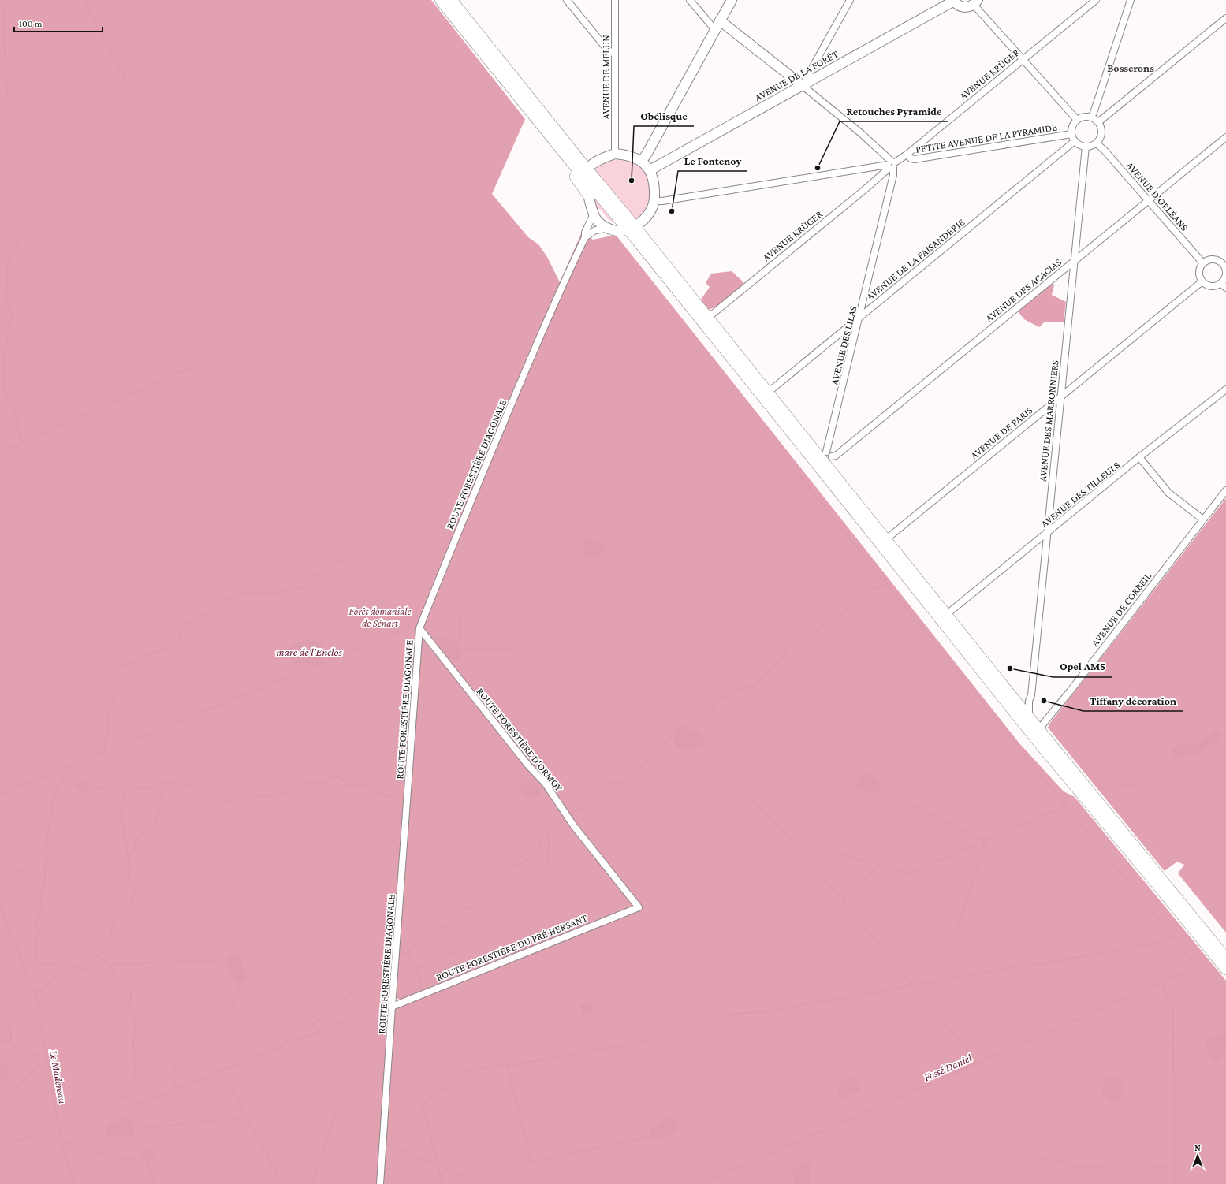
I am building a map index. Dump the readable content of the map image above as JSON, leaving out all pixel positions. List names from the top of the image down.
{
  "streets": {
    "street": [
      "AVENUE KRÜGER",
      "AVENUE DE LA FORÊT",
      "AVENUE DE MELUN",
      "PETITE AVENUE DE LA PYRAMIDE",
      "AVENUE D'ORLÉANS",
      "AVENUE DE LA FAISANDERIE",
      "AVENUE DES ACACIAS",
      "AVENUE DES LILAS",
      "AVENUE DES MARRONNIERS",
      "AVENUE DE PARIS",
      "ROUTE FORESTIÈRE DIAGONALE",
      "AVENUE DES TILLEULS",
      "AVENUE DE CORBEIL",
      "ROUTE FORESTIÈRE D'ORMOY",
      "ROUTE FORESTIÈRE DU PRÉ HERSANT"
    ]
  },
  "crossings": [
    ["AVENUE KRÜGER", "PETITE AVENUE DE LA PYRAMIDE"],
    ["AVENUE KRÜGER", "AVENUE DES LILAS"],
    ["PETITE AVENUE DE LA PYRAMIDE", "AVENUE D'ORLÉANS"],
    ["PETITE AVENUE DE LA PYRAMIDE", "AVENUE DE LA FAISANDERIE"],
    ["PETITE AVENUE DE LA PYRAMIDE", "AVENUE DES MARRONNIERS"],
    ["AVENUE D'ORLÉANS", "AVENUE DE LA FAISANDERIE"],
    ["AVENUE D'ORLÉANS", "AVENUE DES ACACIAS"],
    ["AVENUE D'ORLÉANS", "AVENUE DES MARRONNIERS"],
    ["AVENUE D'ORLÉANS", "AVENUE DE PARIS"],
    ["AVENUE DE LA FAISANDERIE", "AVENUE DES LILAS"],
    ["AVENUE DE LA FAISANDERIE", "AVENUE DES MARRONNIERS"],
    ["AVENUE DES ACACIAS", "AVENUE DES MARRONNIERS"],
    ["AVENUE DES MARRONNIERS", "AVENUE DE PARIS"],
    ["AVENUE DES MARRONNIERS", "AVENUE DES TILLEULS"],
    ["ROUTE FORESTIÈRE DIAGONALE", "ROUTE FORESTIÈRE D'ORMOY"],
    ["ROUTE FORESTIÈRE DIAGONALE", "ROUTE FORESTIÈRE DU PRÉ HERSANT"],
    ["ROUTE FORESTIÈRE D'ORMOY", "ROUTE FORESTIÈRE DU PRÉ HERSANT"]
  ],
  "districts": ["Bosserons"],
  "water": ["mare de l’Enclos", "Fossé Daniel", "Le Madereau"],
  "parks": ["Forêt domaniale de Sénart"],
  "places": [
    "Retouches Pyramide",
    "Obélisque",
    "Le Fontenoy",
    "Opel AM5",
    "Tiffany décoration"
  ],
  "scale_bar": "100 m",
  "north": "top"
}
